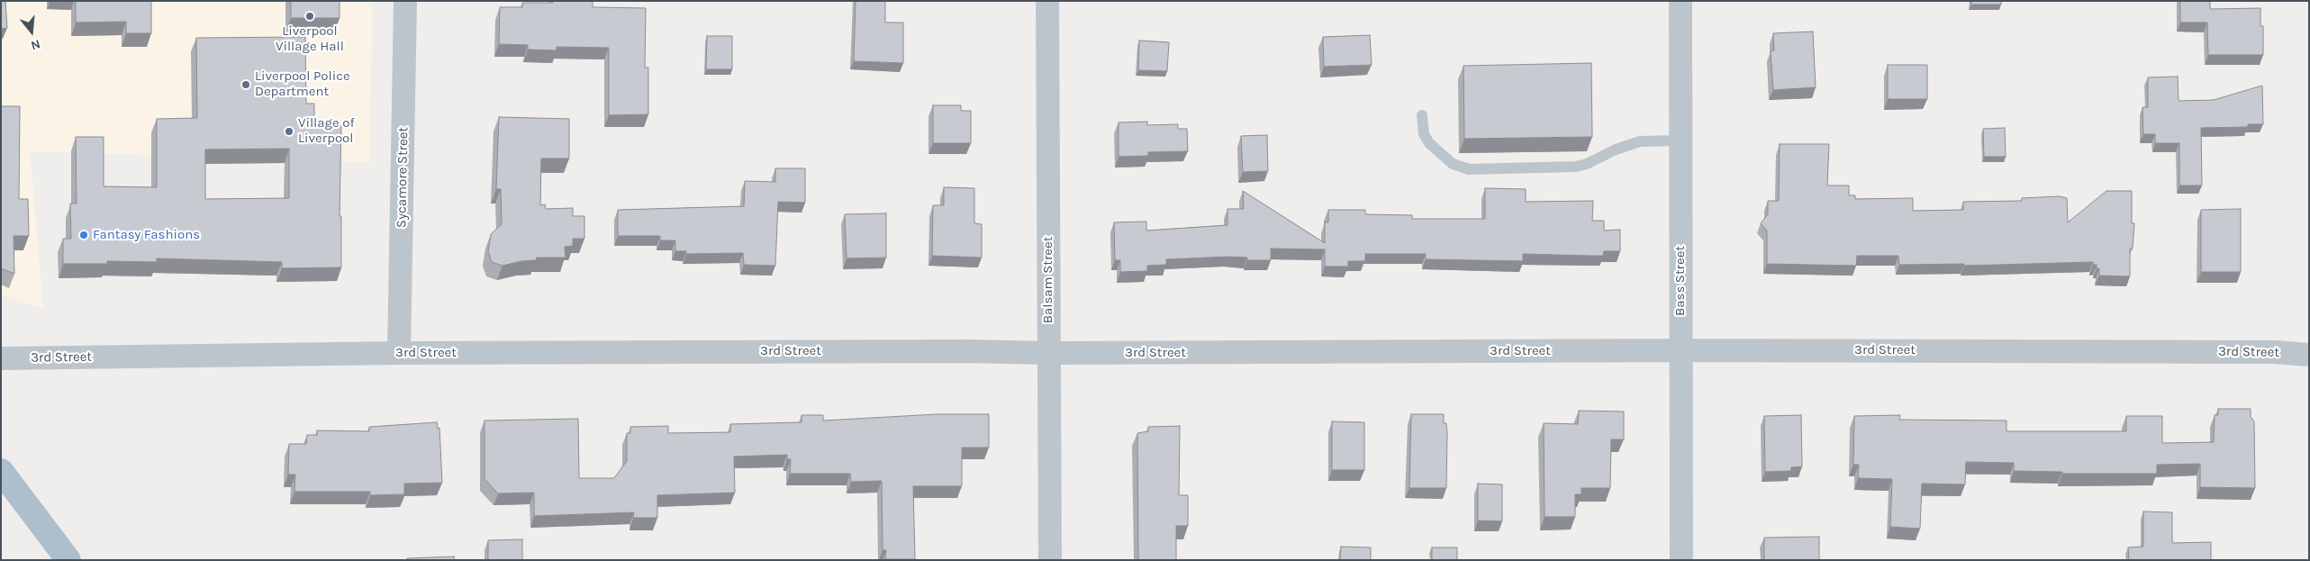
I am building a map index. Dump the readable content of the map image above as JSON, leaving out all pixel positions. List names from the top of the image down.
{
  "streets": {
    "street": [
      "Sycamore Street",
      "Balsam Street",
      "Bass Street",
      "3rd Street"
    ]
  },
  "crossings": [
    ["Sycamore Street", "3rd Street"],
    ["Balsam Street", "3rd Street"],
    ["Bass Street", "3rd Street"]
  ],
  "places": [
    "Liverpool Village Hall",
    "Liverpool Police Department",
    "Village of Liverpool",
    "Fantasy Fashions"
  ],
  "north": "bottom"
}
